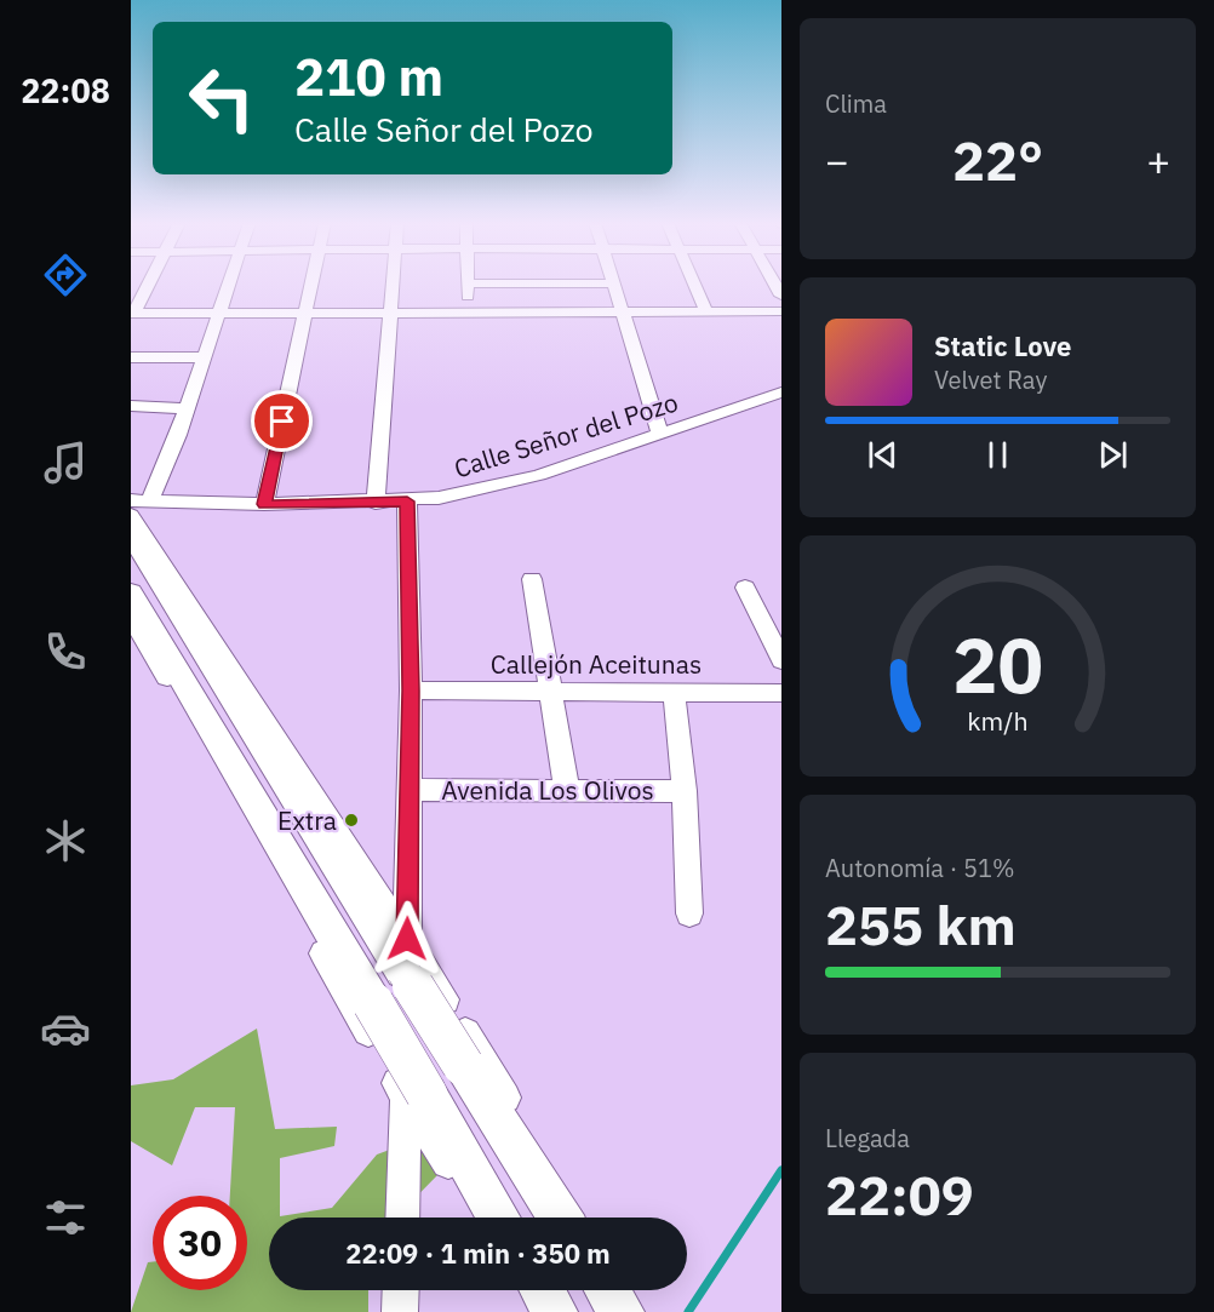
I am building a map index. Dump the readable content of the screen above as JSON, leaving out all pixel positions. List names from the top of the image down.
{
  "streets": {
    "street": ["Calle Señor del Pozo", "Callejón Aceitunas", "Avenida Los Olivos"]
  },
  "places": ["Extra"],
  "page": {
    "tabs": "22:08",
    "tile": [
      "Clima",
      ["Autonomía · 51%", "255 km"],
      ["Llegada", "22:09"]
    ],
    "turn": ["210 m", "Calle Señor del Pozo"],
    "heat": ["−", "22°", "+"],
    "song": ["Static Love", "Velvet Ray"],
    "limit": "30",
    "trip": "22:09 · 1 min · 350 m",
    "gauge": ["20", "km/h"]
  }
}
